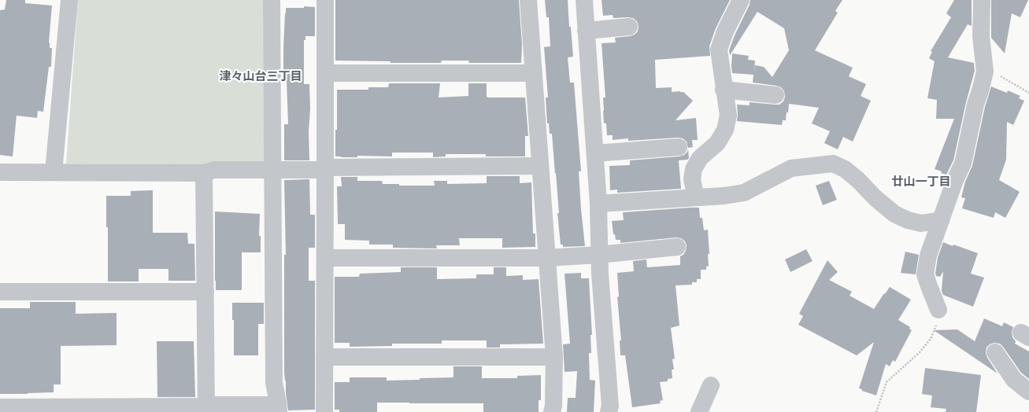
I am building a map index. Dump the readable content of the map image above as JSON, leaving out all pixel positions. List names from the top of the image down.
{
  "districts": ["津々山台三丁目", "廿山一丁目"]
}
